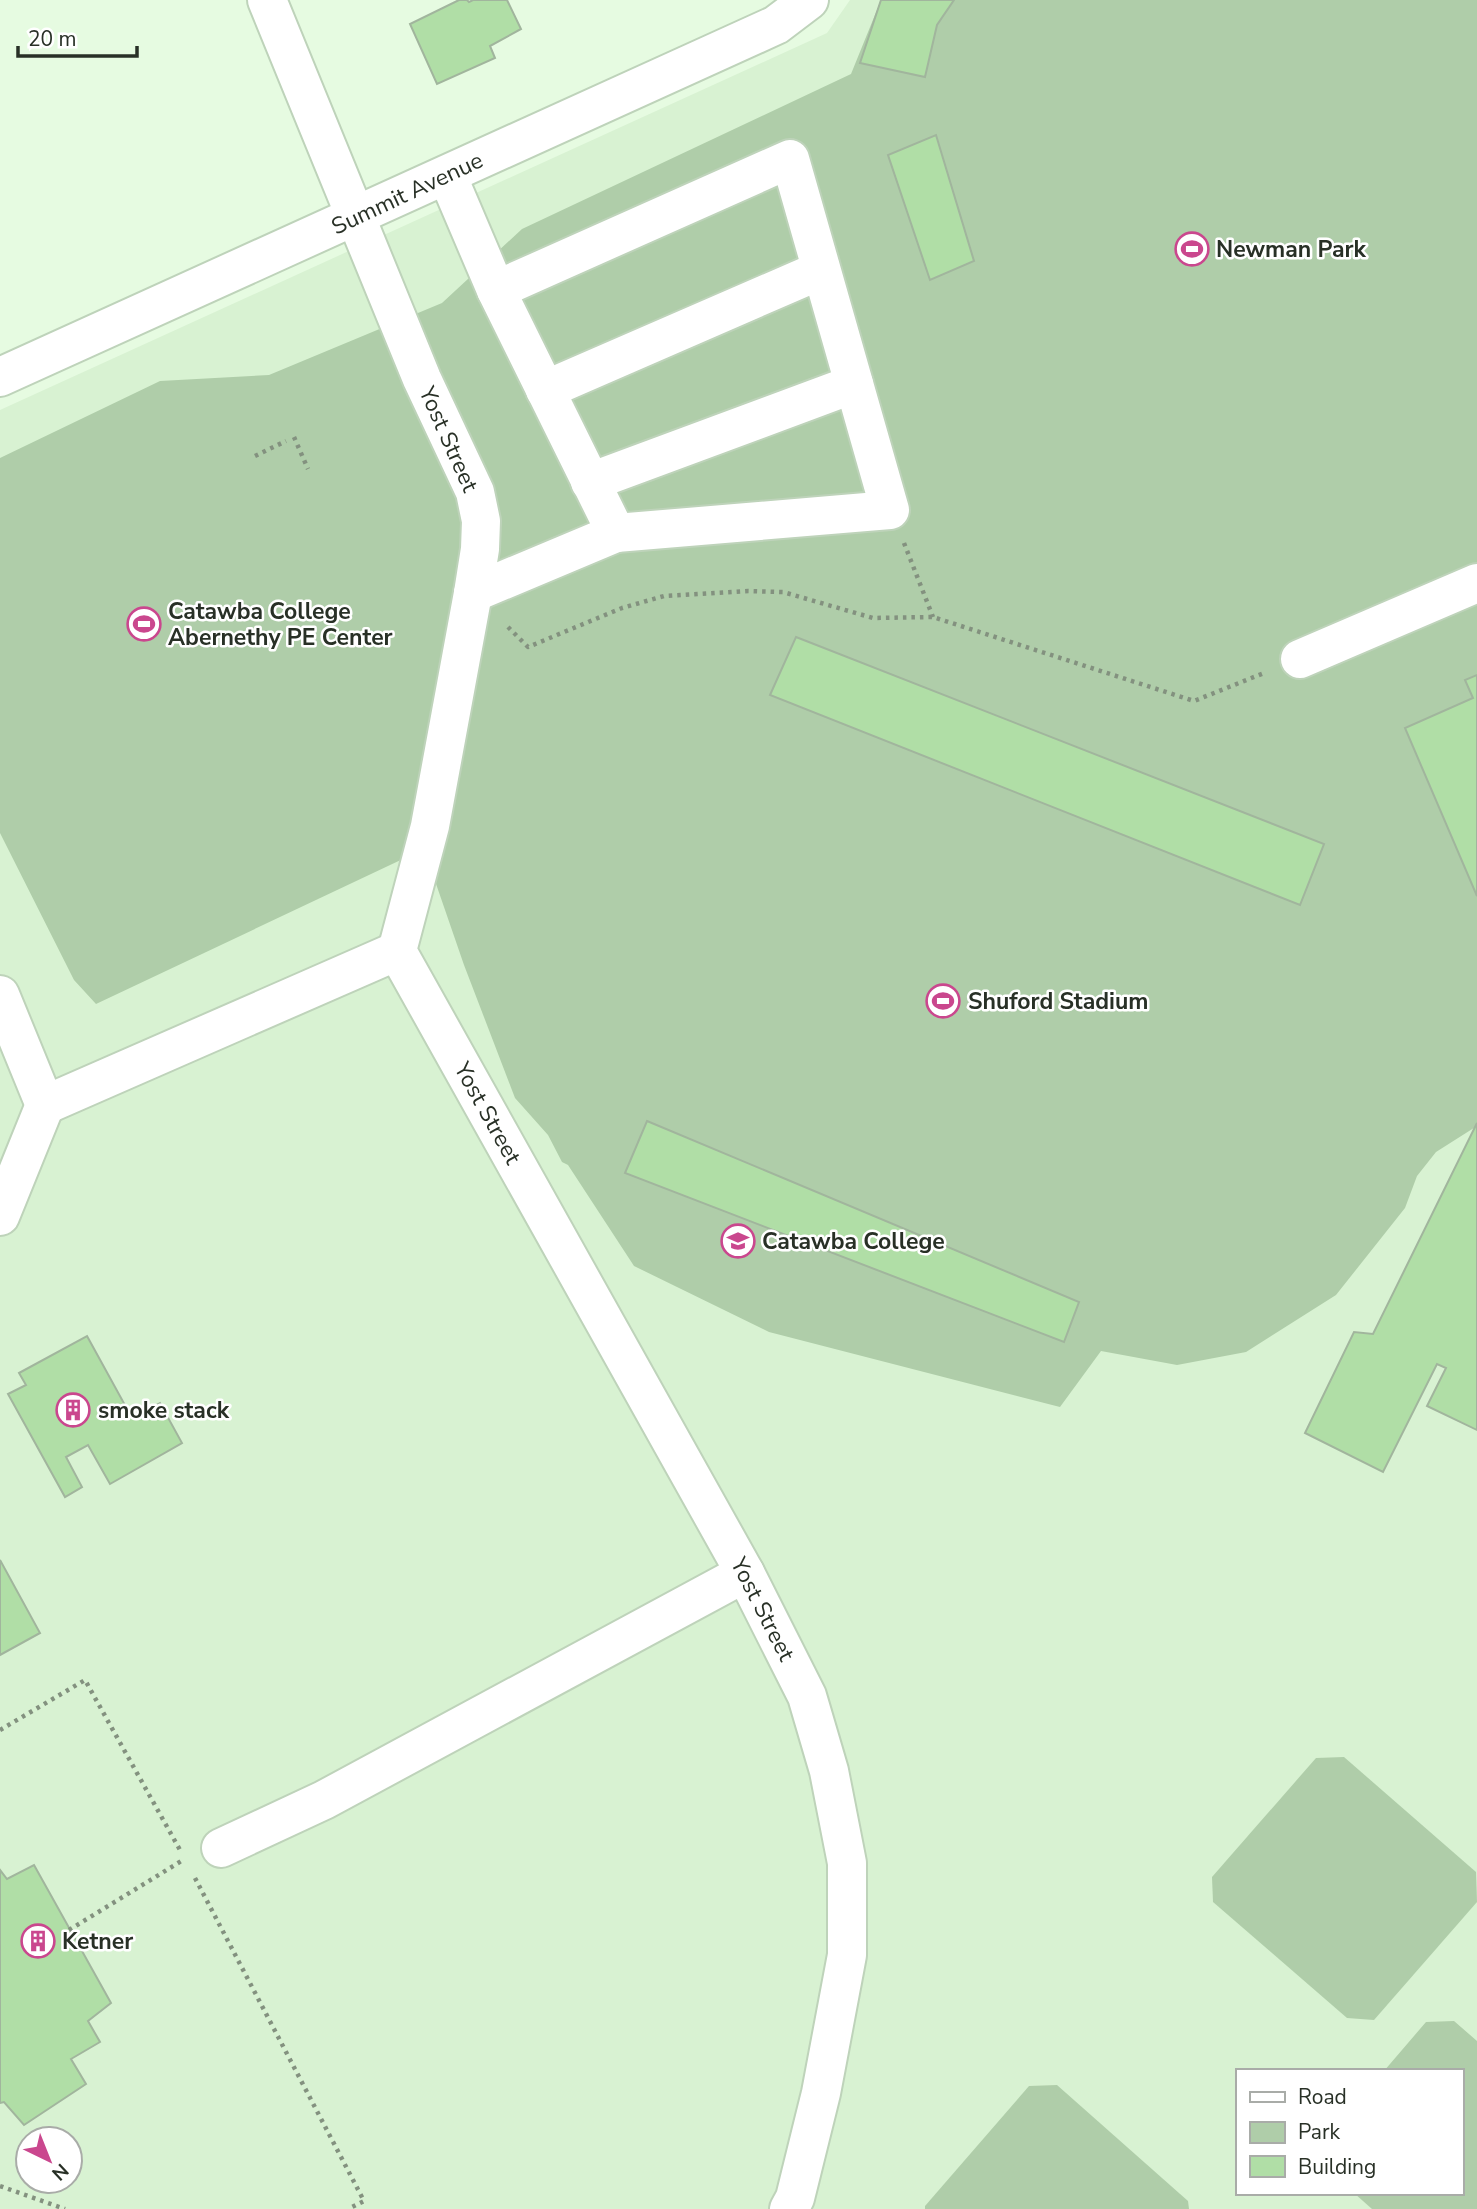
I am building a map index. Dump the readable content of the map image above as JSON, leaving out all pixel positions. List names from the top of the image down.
{
  "streets": {
    "street": ["Summit Avenue", "Yost Street"]
  },
  "crossings": [
    ["Summit Avenue", "Yost Street"]
  ],
  "places": {
    "sports": ["Newman Park", "Catawba College Abernethy PE Center", "Shuford Stadium"],
    "school or university": ["Catawba College"],
    "building": ["smoke stack", "Ketner"]
  },
  "legend": ["Road", "Park", "Building"],
  "scale_bar": "20 m",
  "north": "bottom right"
}
